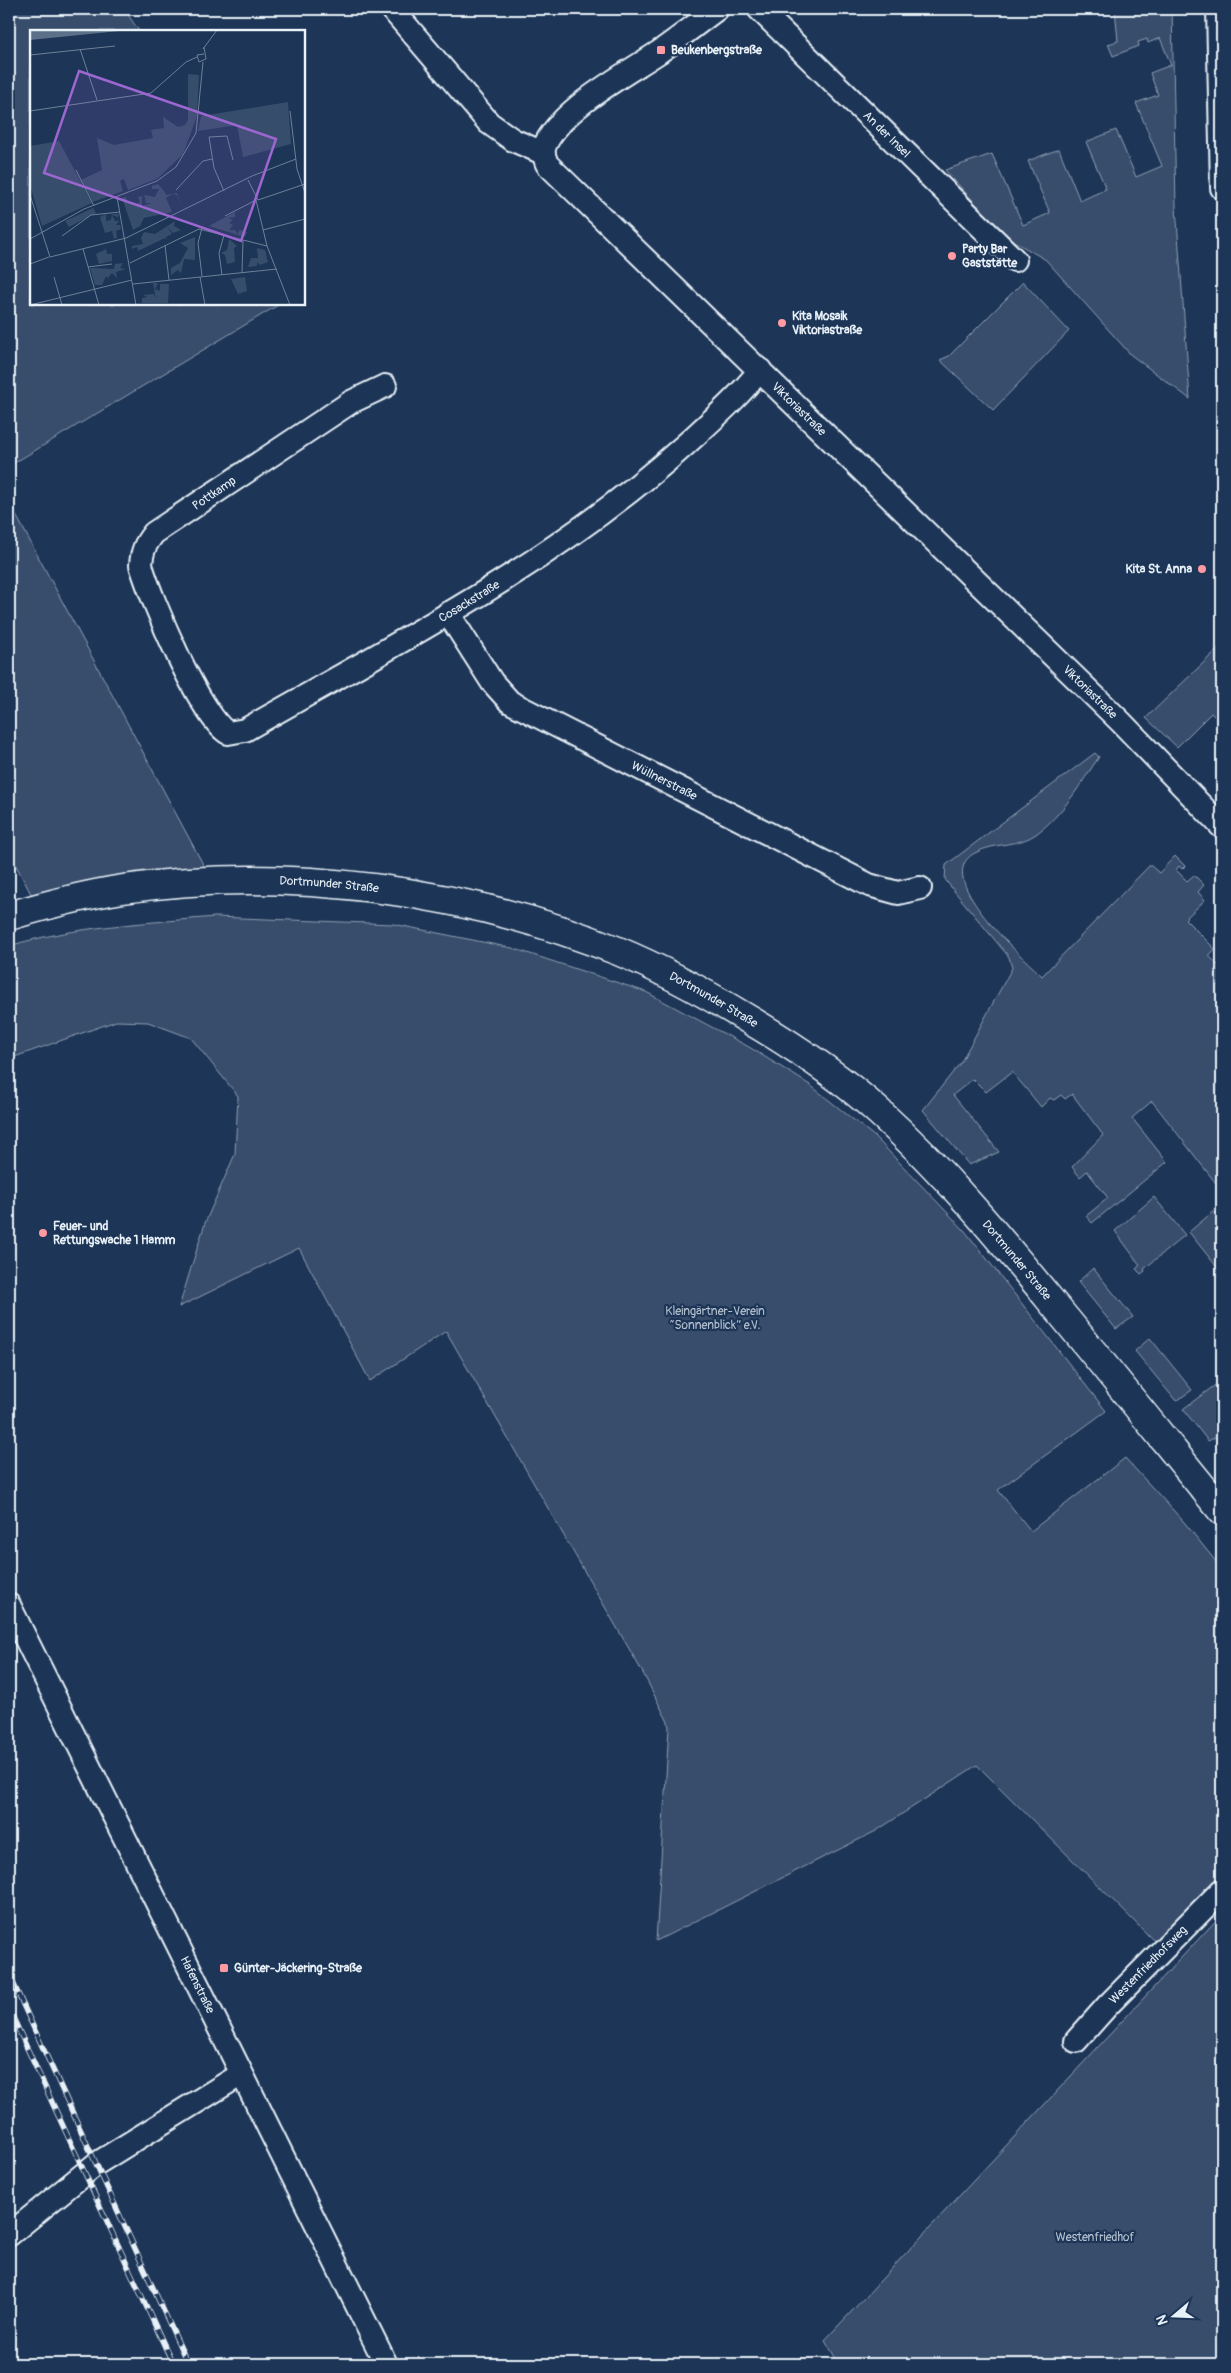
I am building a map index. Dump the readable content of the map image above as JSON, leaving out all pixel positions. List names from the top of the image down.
{
  "streets": {
    "main road": ["Dortmunder Straße"],
    "street": [
      "An der Insel",
      "Viktoriastraße",
      "Pottkamp",
      "Cosackstraße",
      "Wüllnerstraße",
      "Westenfriedhofsweg",
      "Hafenstraße"
    ]
  },
  "crossings": [
    ["Viktoriastraße", "Cosackstraße"],
    ["Pottkamp", "Cosackstraße"],
    ["Cosackstraße", "Wüllnerstraße"]
  ],
  "parks": ["Kleingärtner-Verein “Sonnenblick” e.V.", "Westenfriedhof"],
  "places": {
    "transit": ["Beukenbergstraße", "Günter-Jäckering-Straße"],
    "other": [
      "Party Bar Gaststätte",
      "Kita Mosaik Viktoriastraße",
      "Kita St. Anna",
      "Feuer- und Rettungswache 1 Hamm"
    ]
  },
  "north": "left"
}
